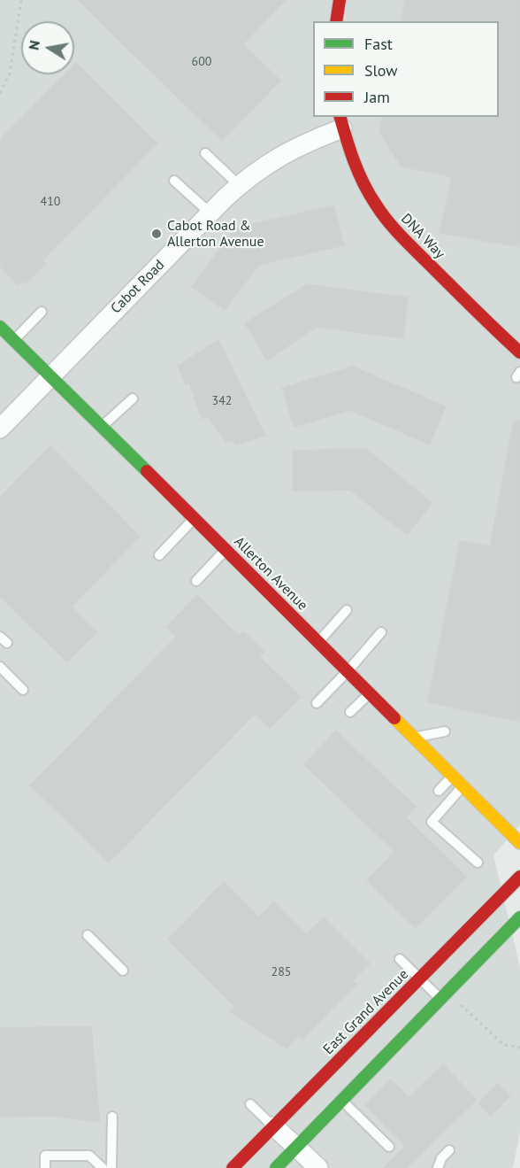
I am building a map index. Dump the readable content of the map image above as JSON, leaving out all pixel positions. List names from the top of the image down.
{
  "streets": {
    "main road": ["DNA Way", "Allerton Avenue", "East Grand Avenue"],
    "street": ["Cabot Road"]
  },
  "crossings": [
    ["DNA Way", "Cabot Road"],
    ["Cabot Road", "Allerton Avenue"]
  ],
  "places": ["Cabot Road & Allerton Avenue"],
  "house_numbers": [
    "600",
    "410",
    "342",
    "285"
  ],
  "legend": ["Fast", "Slow", "Jam"],
  "north": "left"
}
